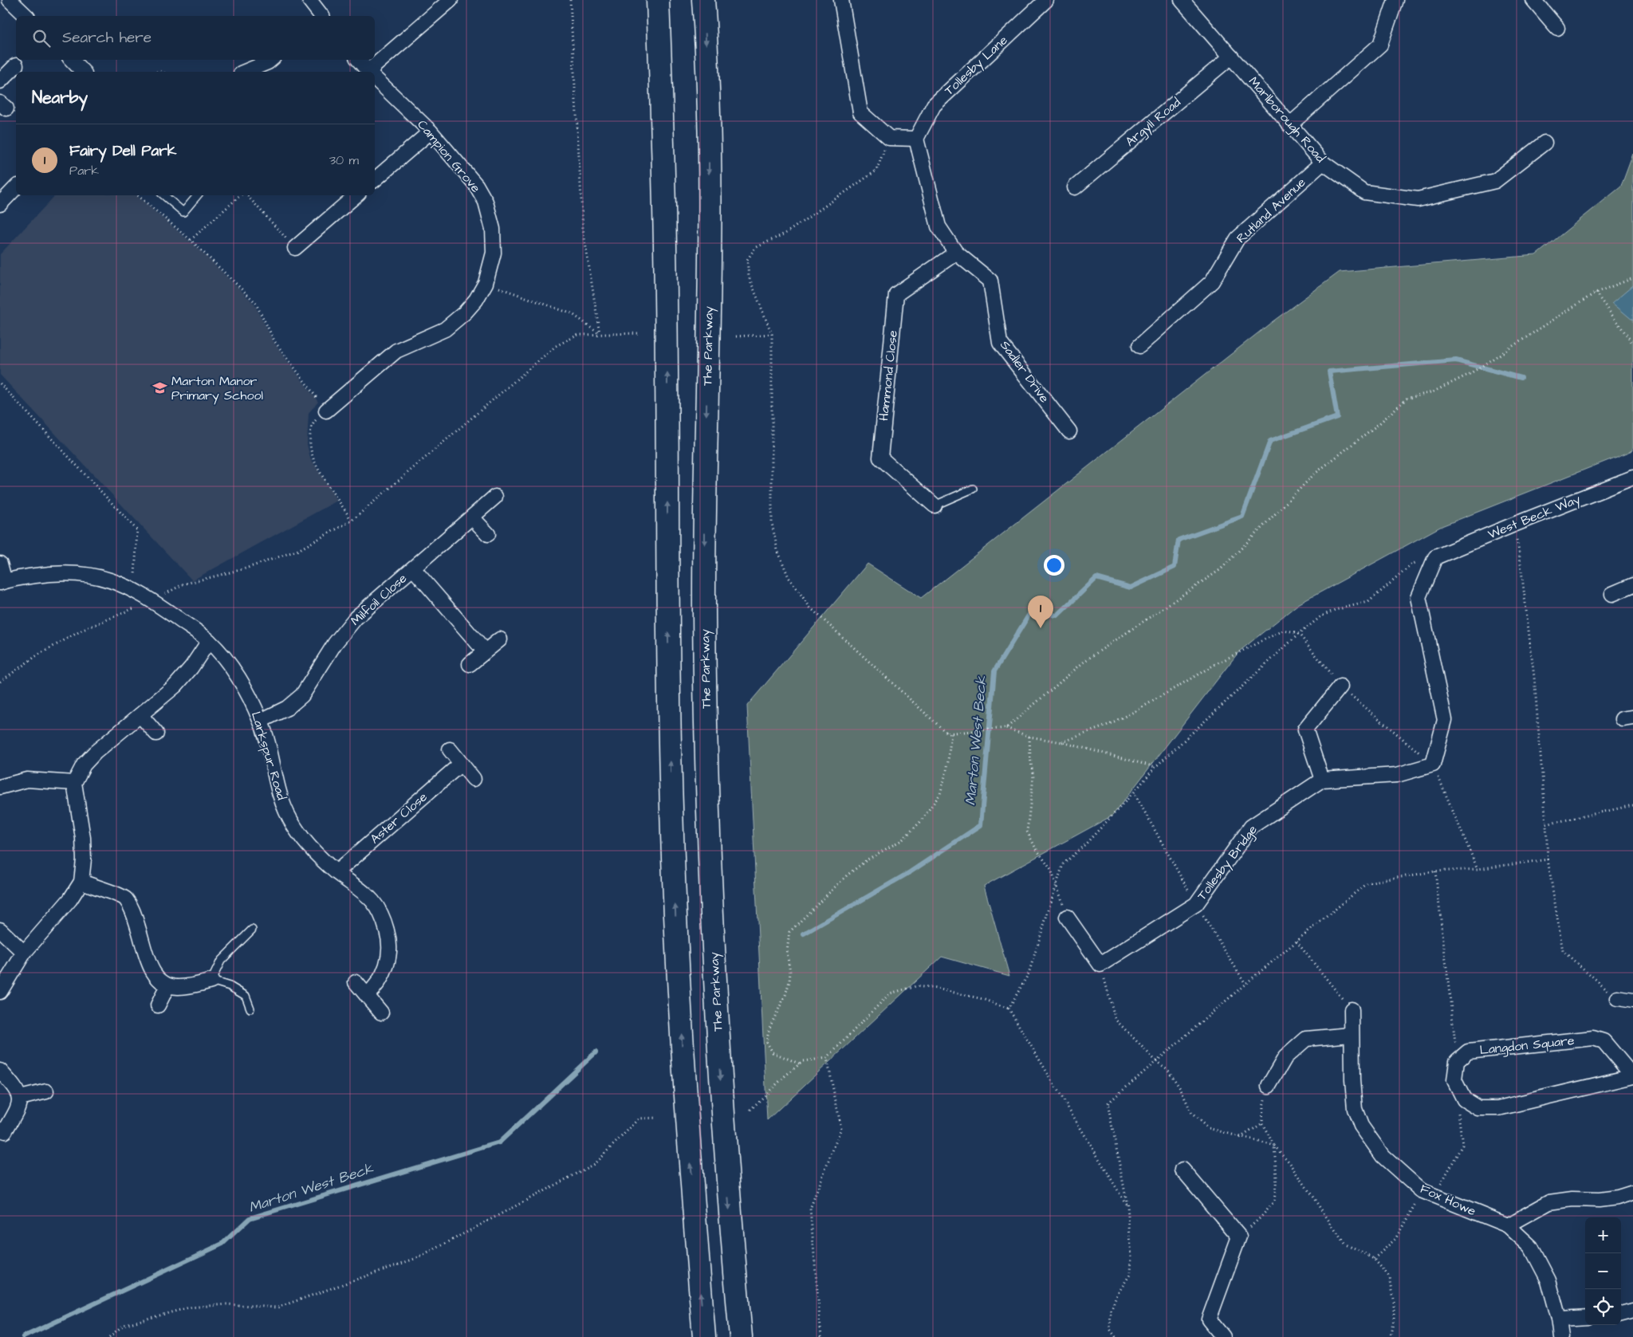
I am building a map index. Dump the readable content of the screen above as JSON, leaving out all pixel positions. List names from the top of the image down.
{
  "streets": {
    "highway": ["The Parkway"],
    "street": [
      "Tollesby Lane",
      "Marlborough Road",
      "Argyll Road",
      "Campion Grove",
      "Rutland Avenue",
      "Sadler Drive",
      "Hammond Close",
      "West Beck Way",
      "Milfoil Close",
      "Larkspur Road",
      "Aster Close",
      "Tollesby Bridge",
      "Langdon Square",
      "Fox Howe"
    ]
  },
  "crossings": [
    ["Tollesby Lane", "Sadler Drive"],
    ["Marlborough Road", "Argyll Road"],
    ["Marlborough Road", "Rutland Avenue"],
    ["Sadler Drive", "Hammond Close"],
    ["Milfoil Close", "Larkspur Road"],
    ["Larkspur Road", "Aster Close"]
  ],
  "water": ["Marton West Beck"],
  "places": {
    "school or university": ["Marton Manor Primary School"]
  },
  "page": {
    "search": "Search here",
    "heading": "Nearby",
    "list": [
      {
        "mark": "1",
        "name": "Fairy Dell Park",
        "note": "Park",
        "value": "30 m"
      }
    ],
    "pins": "1",
    "map_buttons": ["+", "−"]
  }
}
